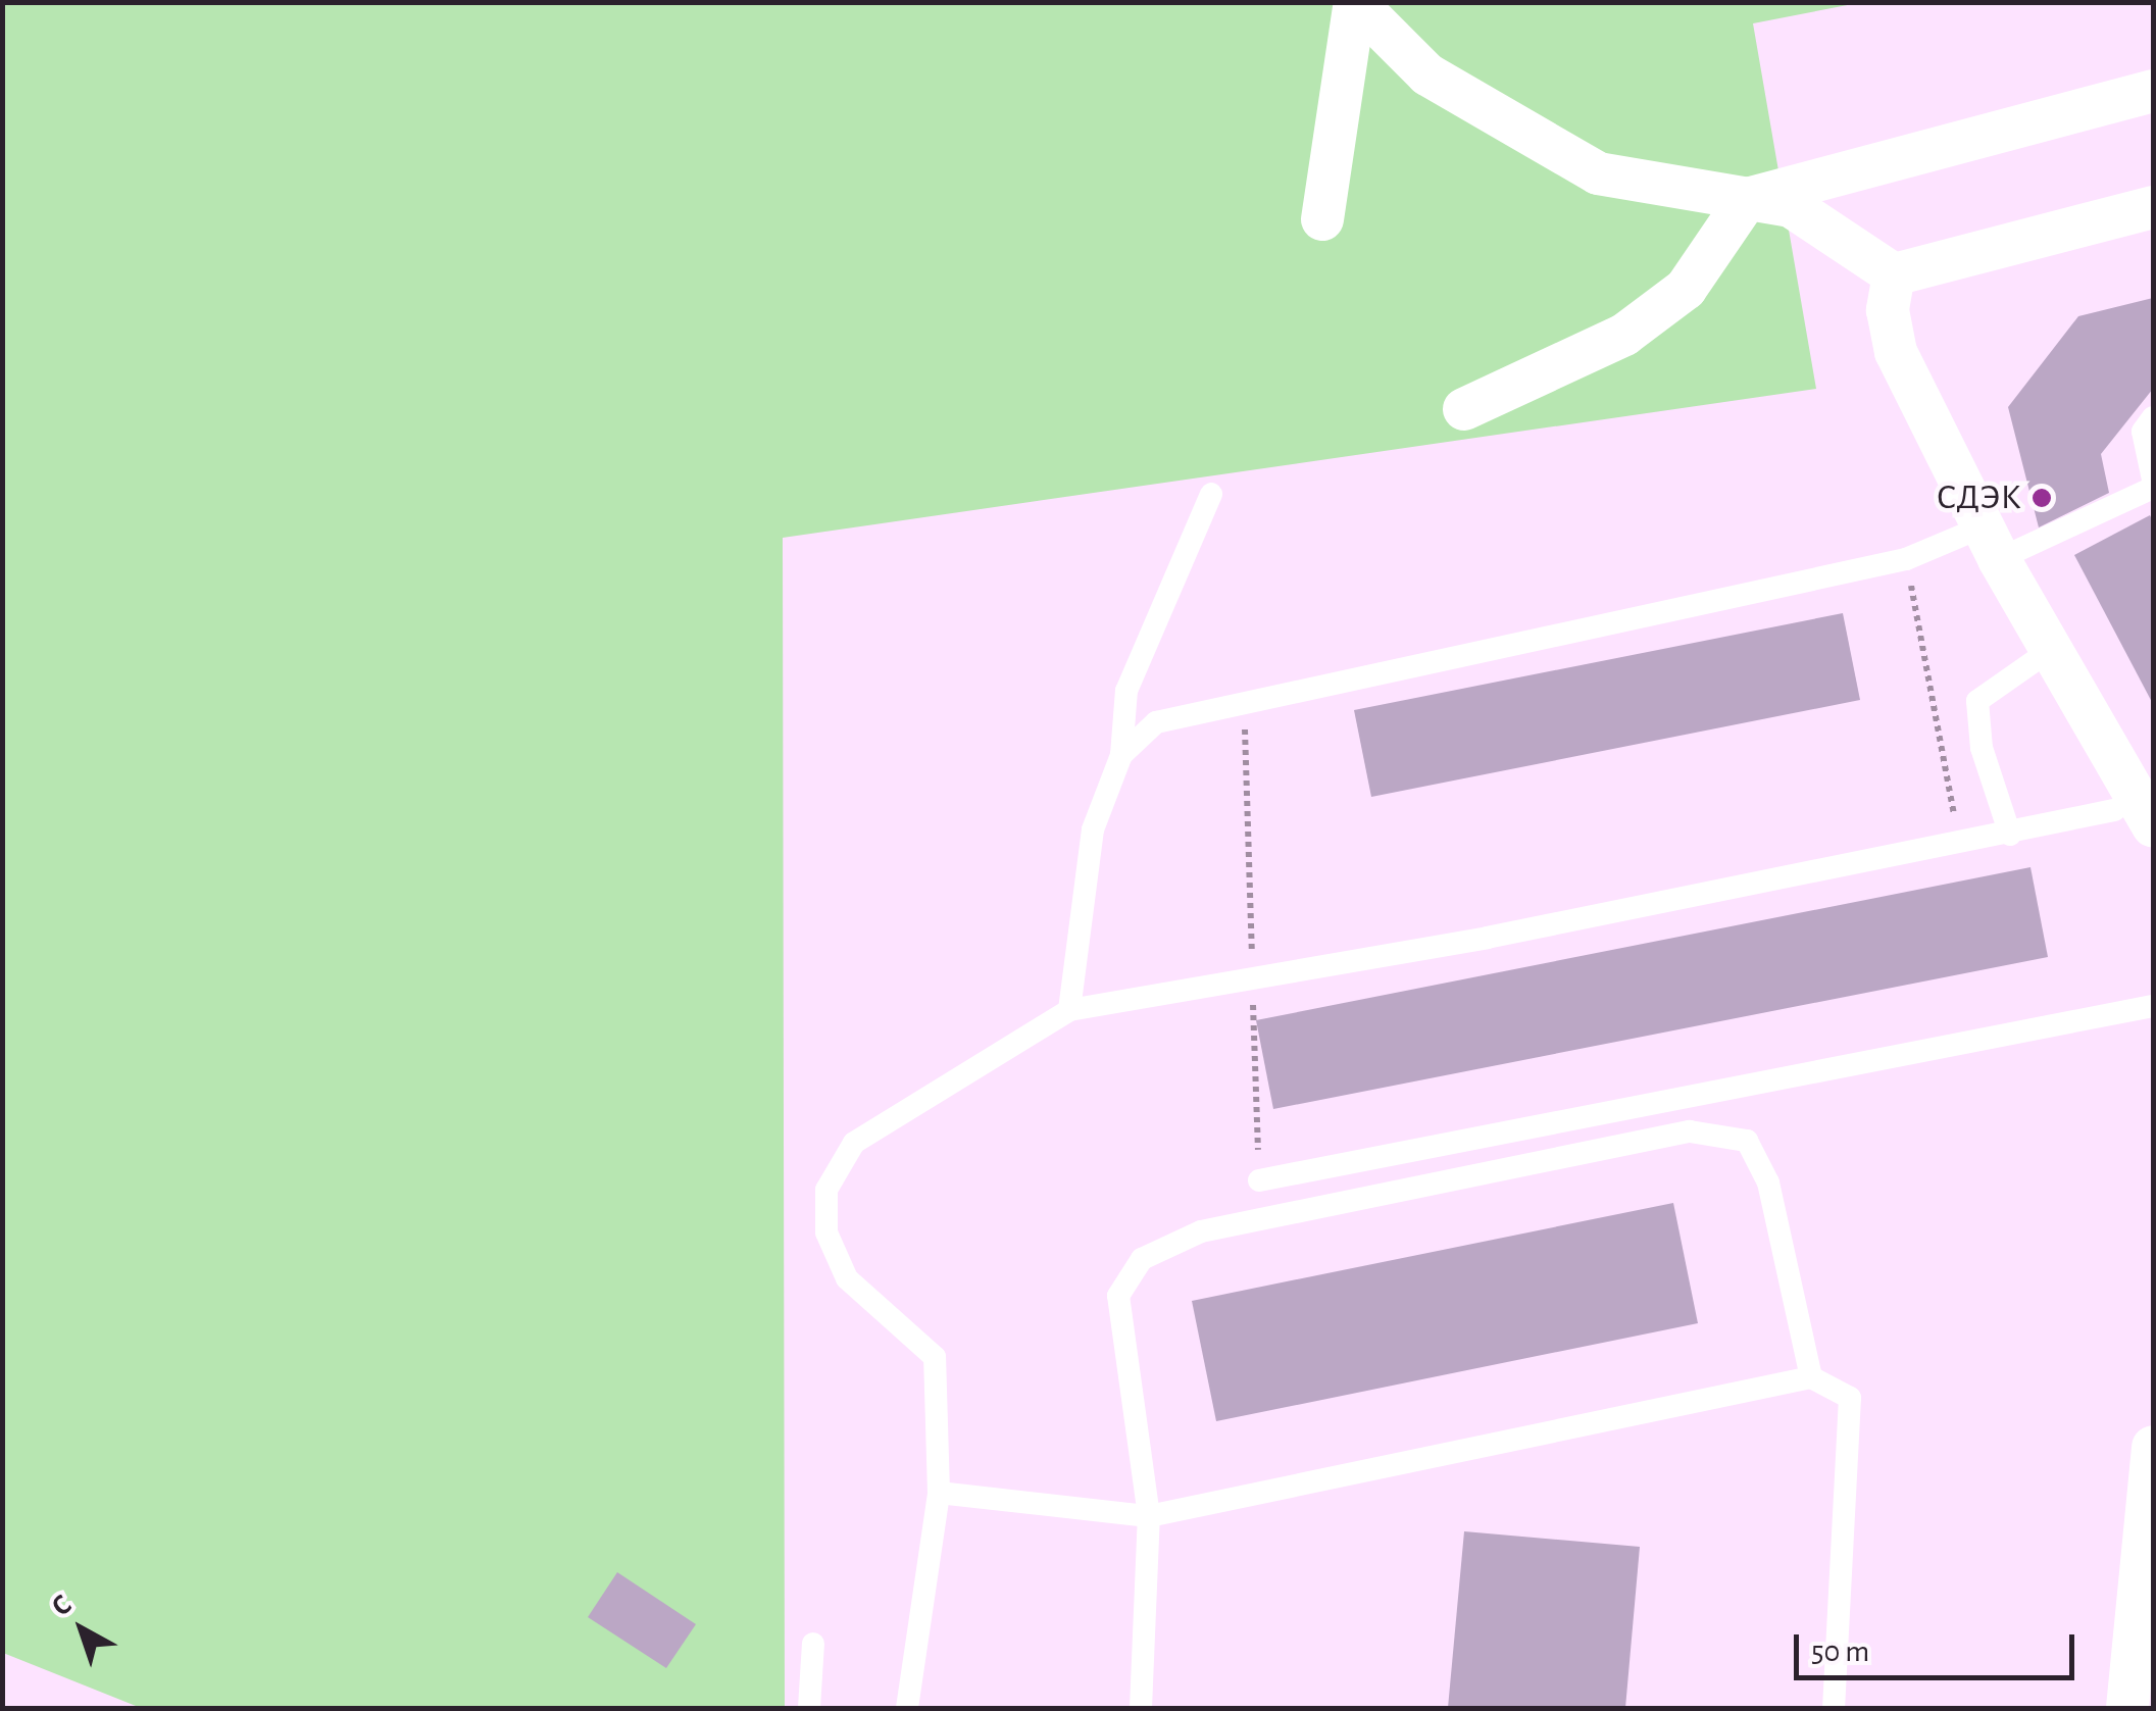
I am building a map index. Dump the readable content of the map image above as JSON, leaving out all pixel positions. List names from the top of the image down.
{
  "places": ["СДЭК"],
  "scale_bar": "50 m",
  "north": "top left"
}
